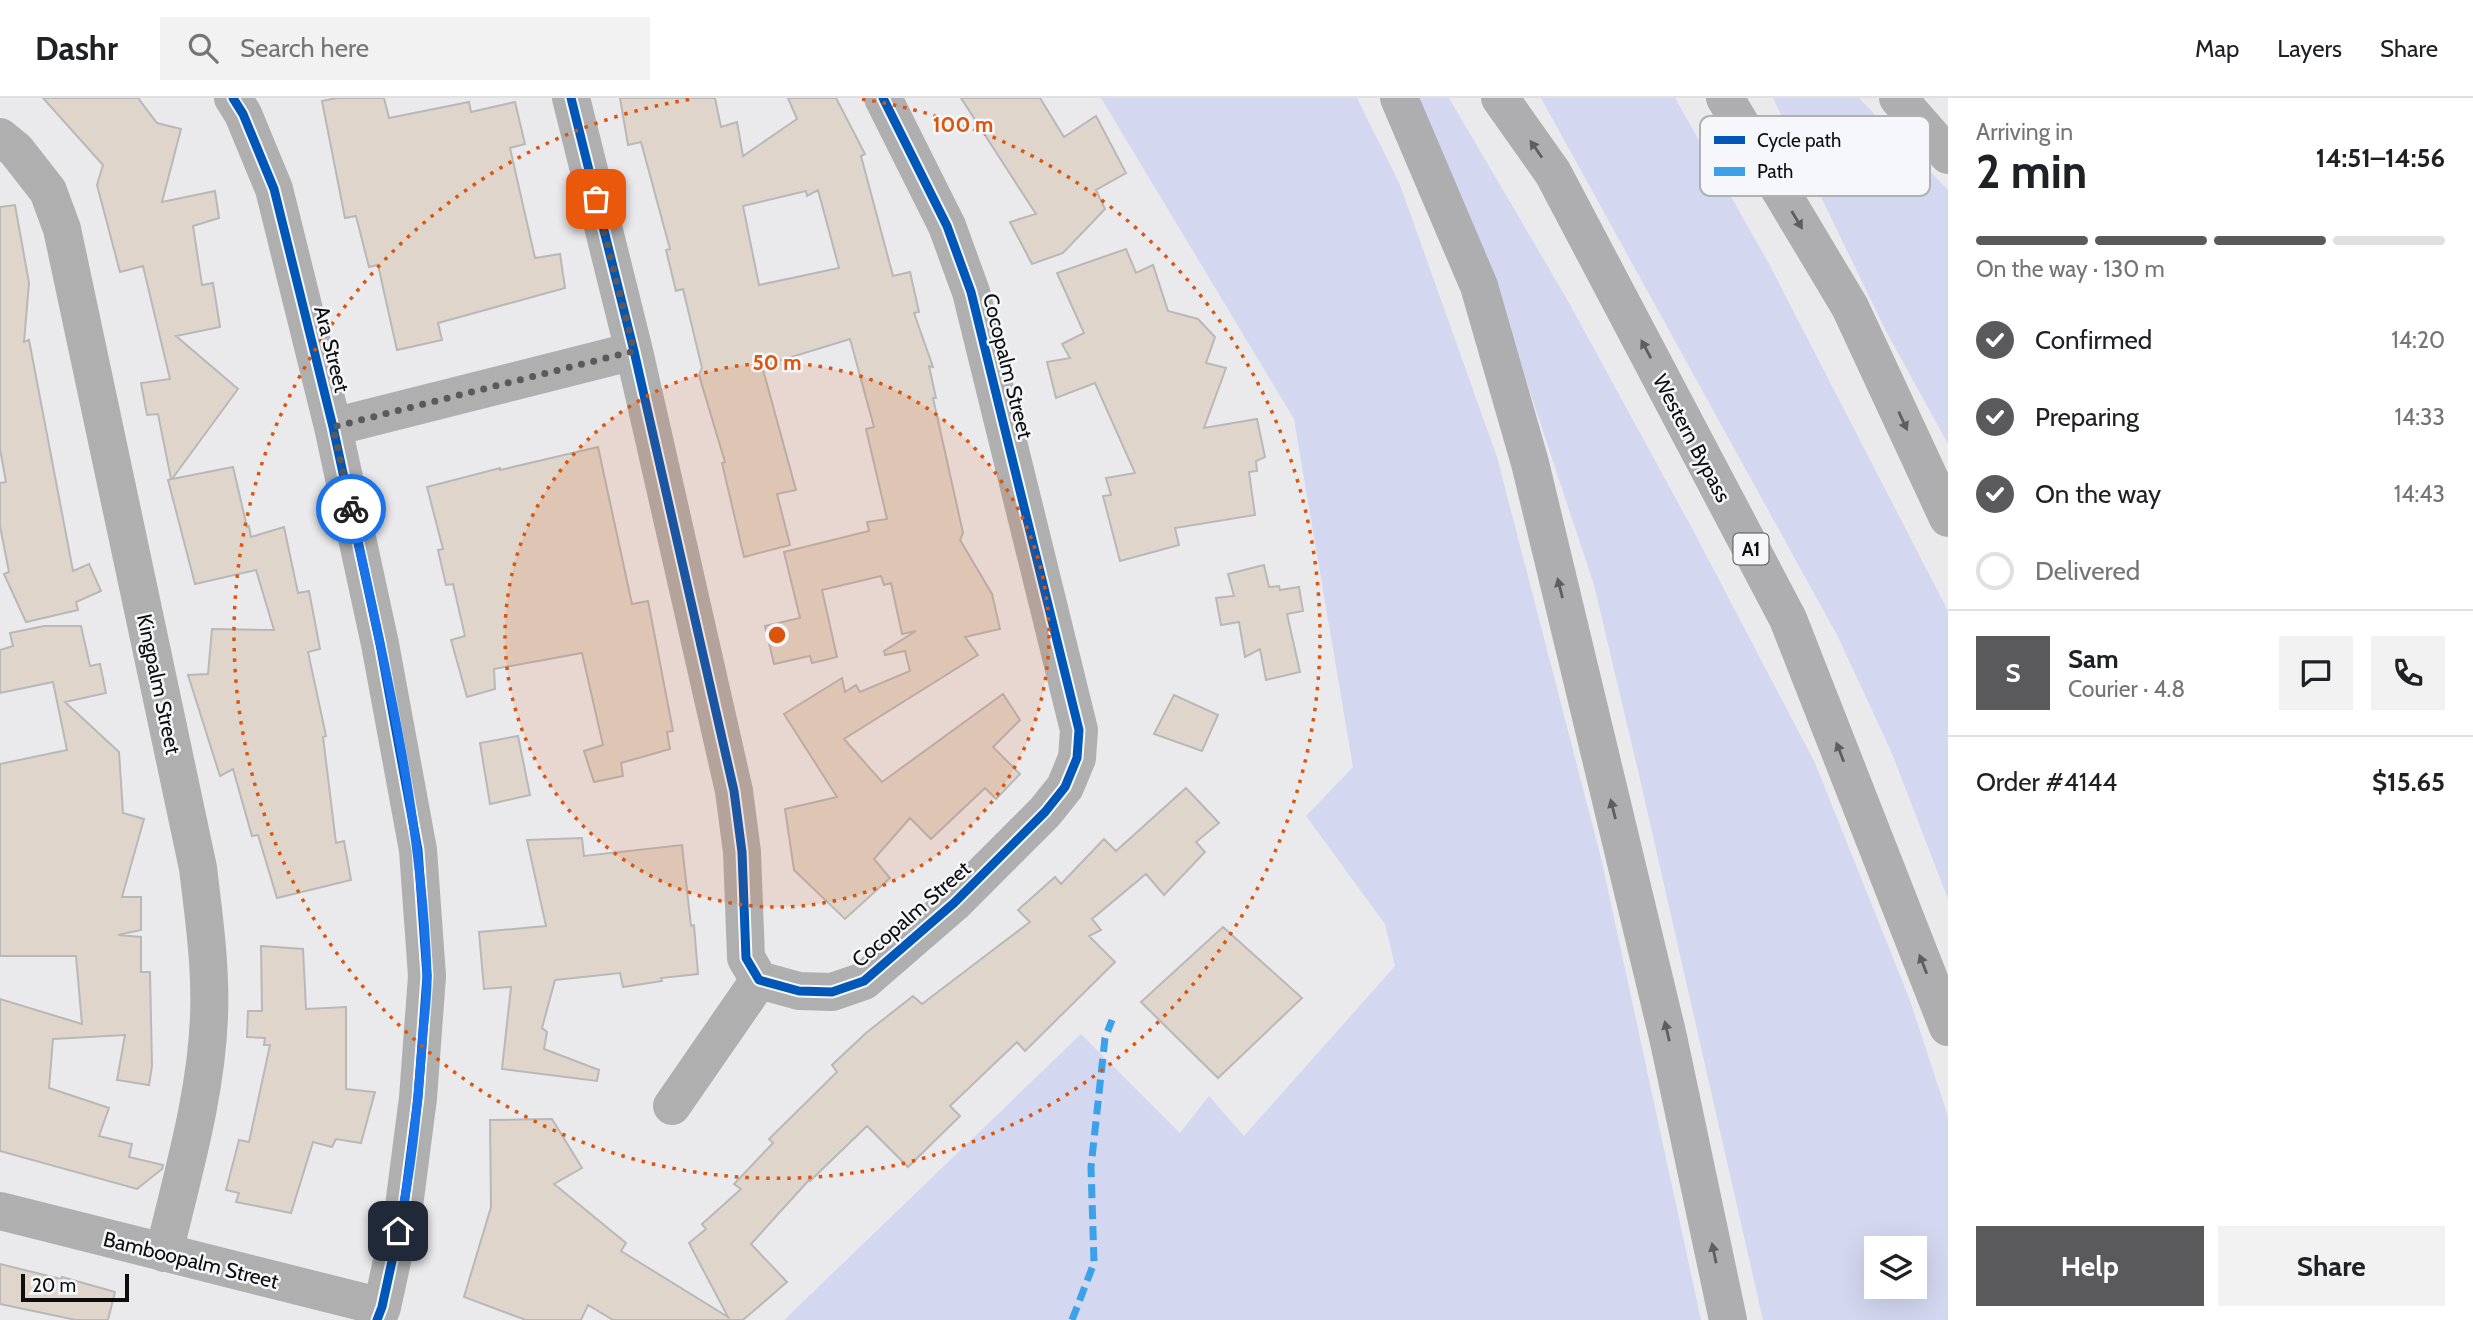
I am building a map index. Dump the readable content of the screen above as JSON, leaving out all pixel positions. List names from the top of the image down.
{
  "streets": {
    "highway": ["Western Bypass", "A1"],
    "street": [
      "Ara Street",
      "Cocopalm Street",
      "Kingpalm Street",
      "Bamboopalm Street"
    ]
  },
  "crossings": [
    ["Ara Street", "Bamboopalm Street"],
    ["Kingpalm Street", "Bamboopalm Street"]
  ],
  "legend": ["Cycle path", "Path"],
  "scale_bar": "20 m",
  "page": {
    "header": "Dashr",
    "search": "Search here",
    "nav": ["Map", "Layers", "Share"],
    "heading": ["2 min", "Arriving in", "14:51–14:56"],
    "panel": [
      "Sam",
      "Courier · 4.8",
      "Order #4144",
      "$15.65"
    ],
    "bar": "On the way · 130 m",
    "list": [
      ["Confirmed", "14:20"],
      ["Preparing", "14:33"],
      ["On the way", "14:43"],
      "Delivered"
    ],
    "round": "S",
    "buttons": ["Help", "Share"],
    "scale": "20 m"
  },
  "rings": ["100 m", "50 m"]
}
